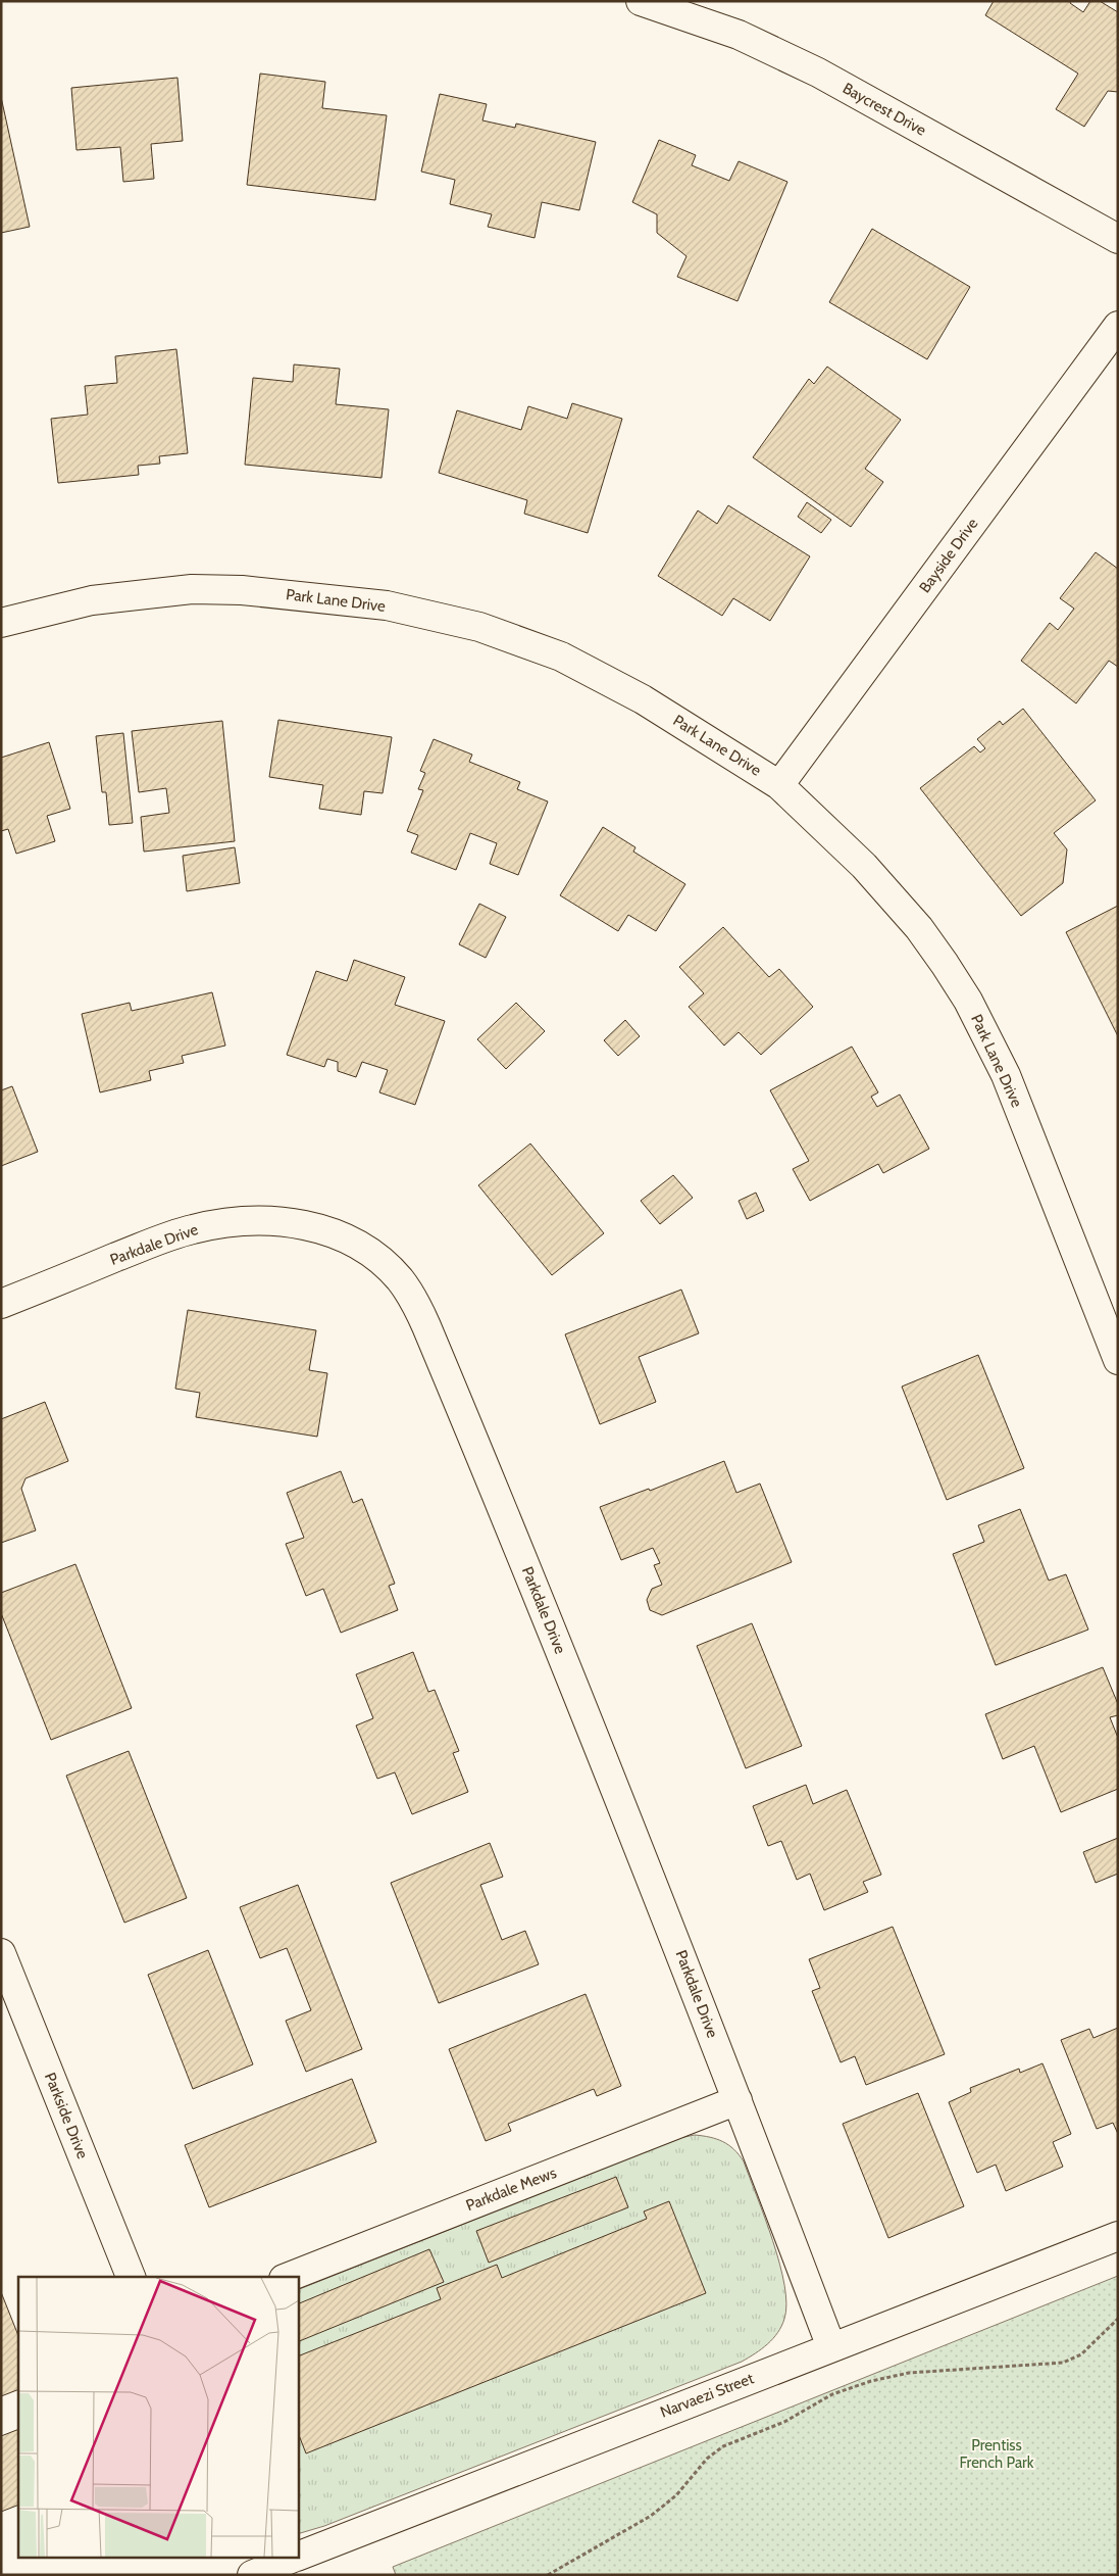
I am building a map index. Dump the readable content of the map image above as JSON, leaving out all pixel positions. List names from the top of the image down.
{
  "streets": {
    "street": [
      "Baycrest Drive",
      "Bayside Drive",
      "Park Lane Drive",
      "Parkdale Drive",
      "Parkside Drive",
      "Parkdale Mews",
      "Narvaezi Street"
    ]
  },
  "crossings": [
    ["Bayside Drive", "Park Lane Drive"],
    ["Parkdale Drive", "Parkdale Mews"],
    ["Parkdale Drive", "Narvaezi Street"]
  ],
  "parks": ["Prentiss French Park"]
}
